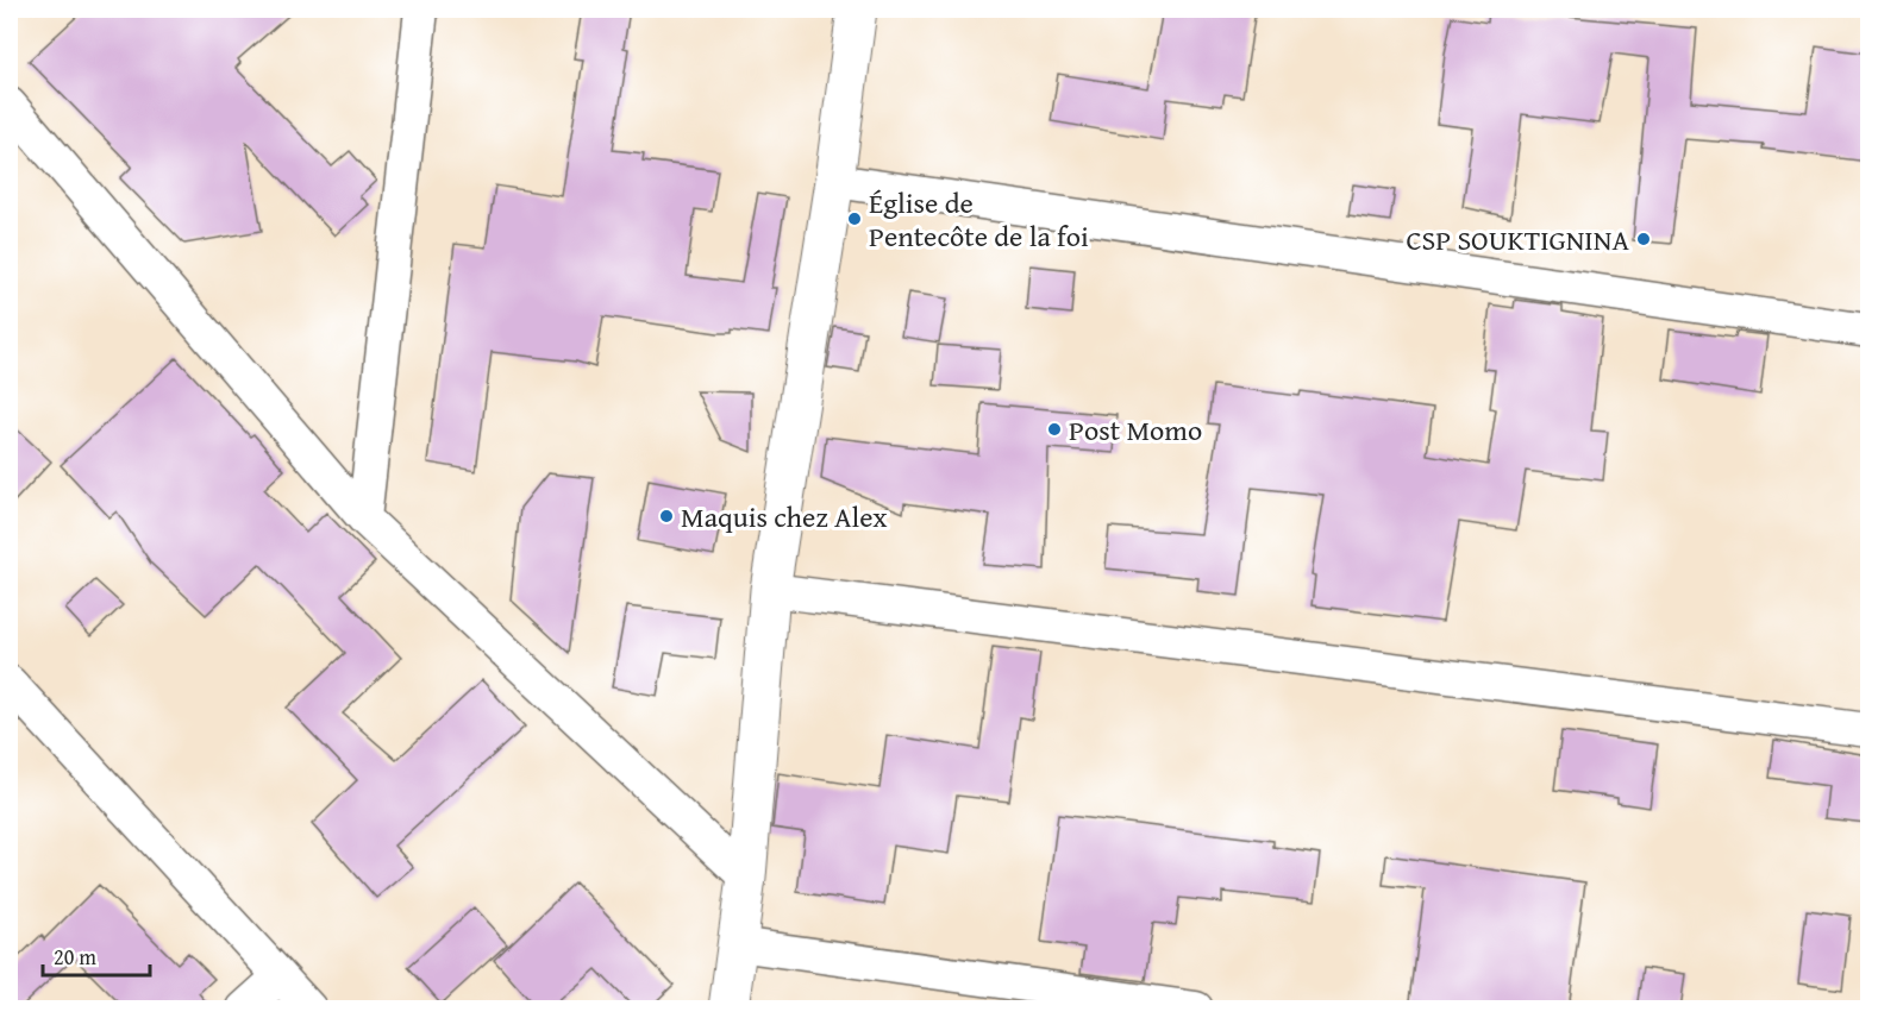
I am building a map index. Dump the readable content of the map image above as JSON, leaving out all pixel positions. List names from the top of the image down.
{
  "places": [
    "Église de Pentecôte de la foi",
    "CSP SOUKTIGNINA",
    "Post Momo",
    "Maquis chez Alex"
  ],
  "scale_bar": "20 m"
}
